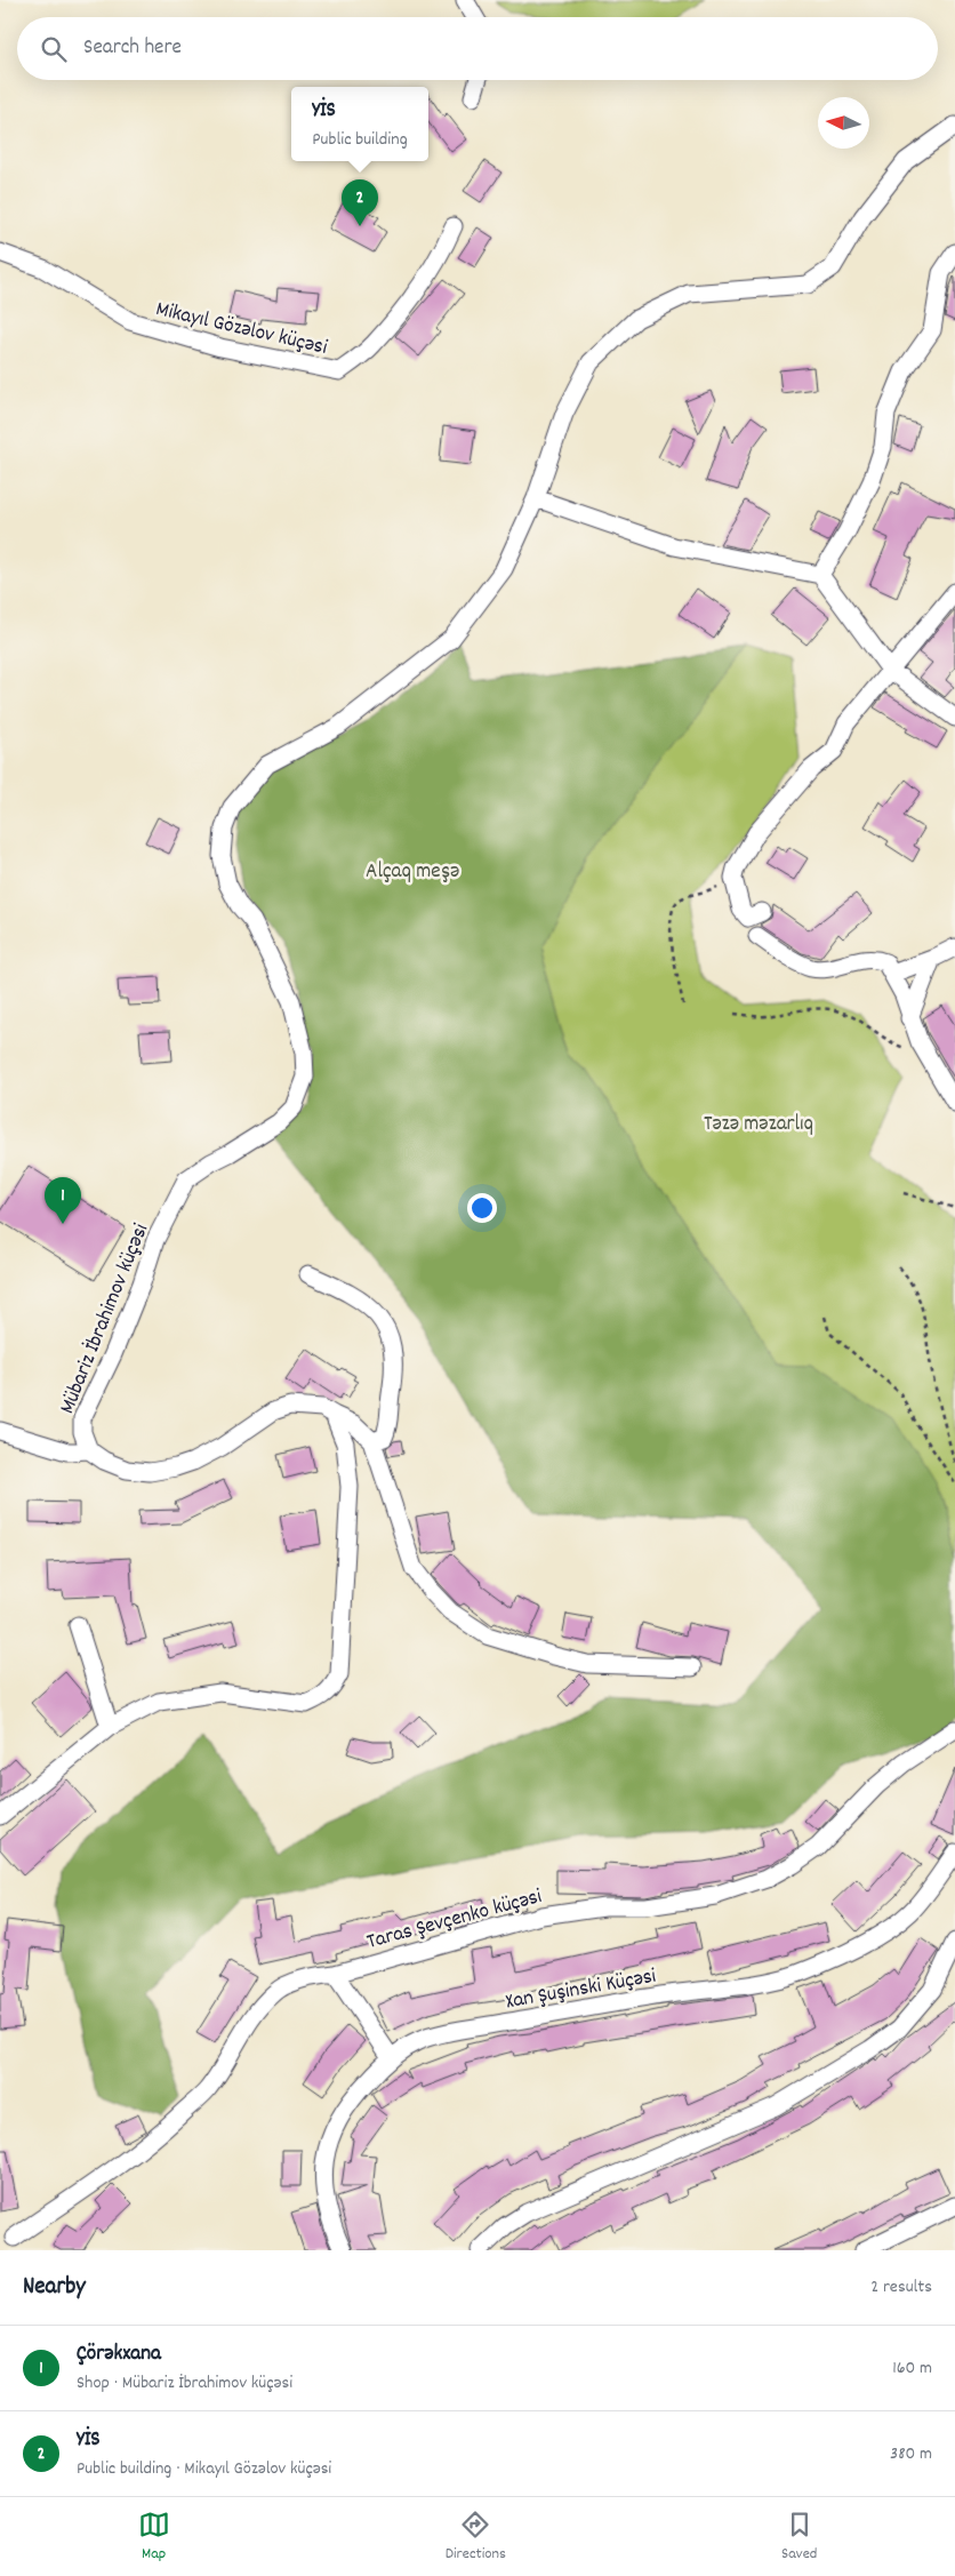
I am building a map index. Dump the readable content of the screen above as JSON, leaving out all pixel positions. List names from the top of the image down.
{
  "streets": {
    "street": [
      "Mikayıl Gözəlov küçəsi",
      "Mübariz İbrahimov küçəsi",
      "Taras Şevçenko küçəsi",
      "Xan Şuşinski Küçəsi"
    ]
  },
  "parks": ["Alçaq meşə", "Təzə məzarlıq"],
  "north": "left",
  "page": {
    "search": "Search here",
    "popup": ["YİS", "Public building"],
    "pins": ["2", "1"],
    "heading": ["Nearby", "2 results"],
    "list": [
      {
        "mark": "1",
        "name": "Çörəkxana",
        "note": "Shop · Mübariz İbrahimov küçəsi",
        "value": "160 m"
      },
      {
        "mark": "2",
        "name": "YİS",
        "note": "Public building · Mikayıl Gözəlov küçəsi",
        "value": "380 m"
      }
    ],
    "nav": ["Map", "Directions", "Saved"]
  }
}
